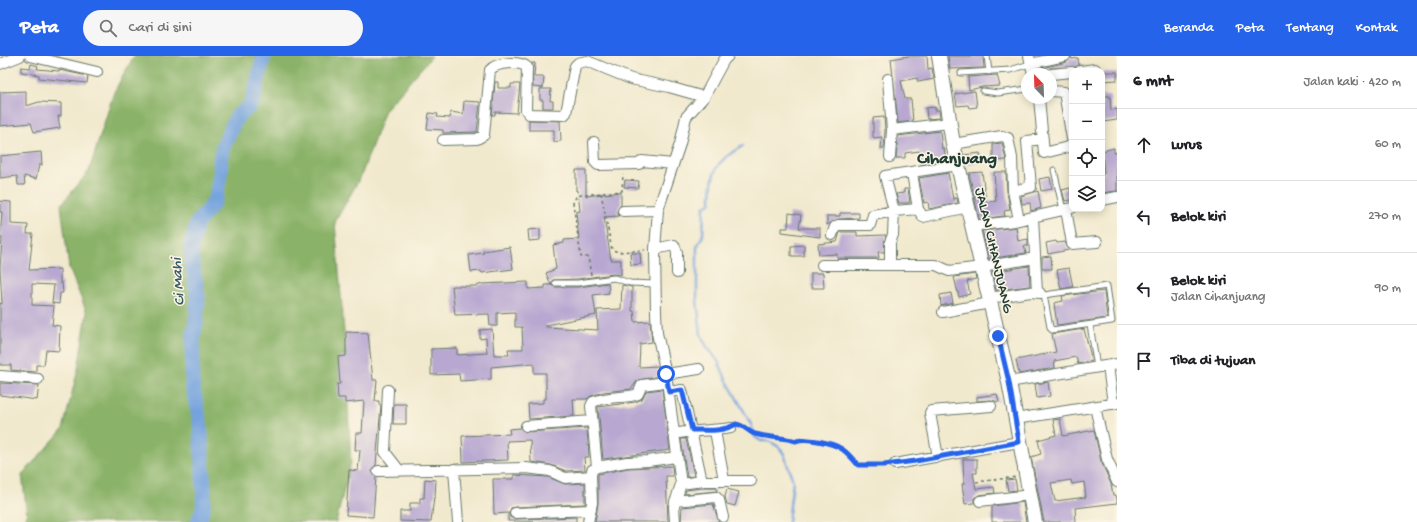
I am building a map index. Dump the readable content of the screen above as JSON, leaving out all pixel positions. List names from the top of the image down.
{
  "streets": {
    "main road": ["JALAN CIHANJUANG"]
  },
  "districts": ["Cihanjuang"],
  "water": ["Ci Mahi"],
  "north": "top left",
  "page": {
    "header": "Peta",
    "search": "Cari di sini",
    "nav": [
      "Beranda",
      "Peta",
      "Tentang",
      "Kontak"
    ],
    "heading": ["6 mnt", "Jalan kaki · 420 m"],
    "map_buttons": ["+", "−"],
    "list": [
      ["Lurus", "60 m"],
      ["Belok kiri", "270 m"],
      ["Belok kiri", "Jalan Cihanjuang", "90 m"],
      "Tiba di tujuan"
    ]
  }
}
